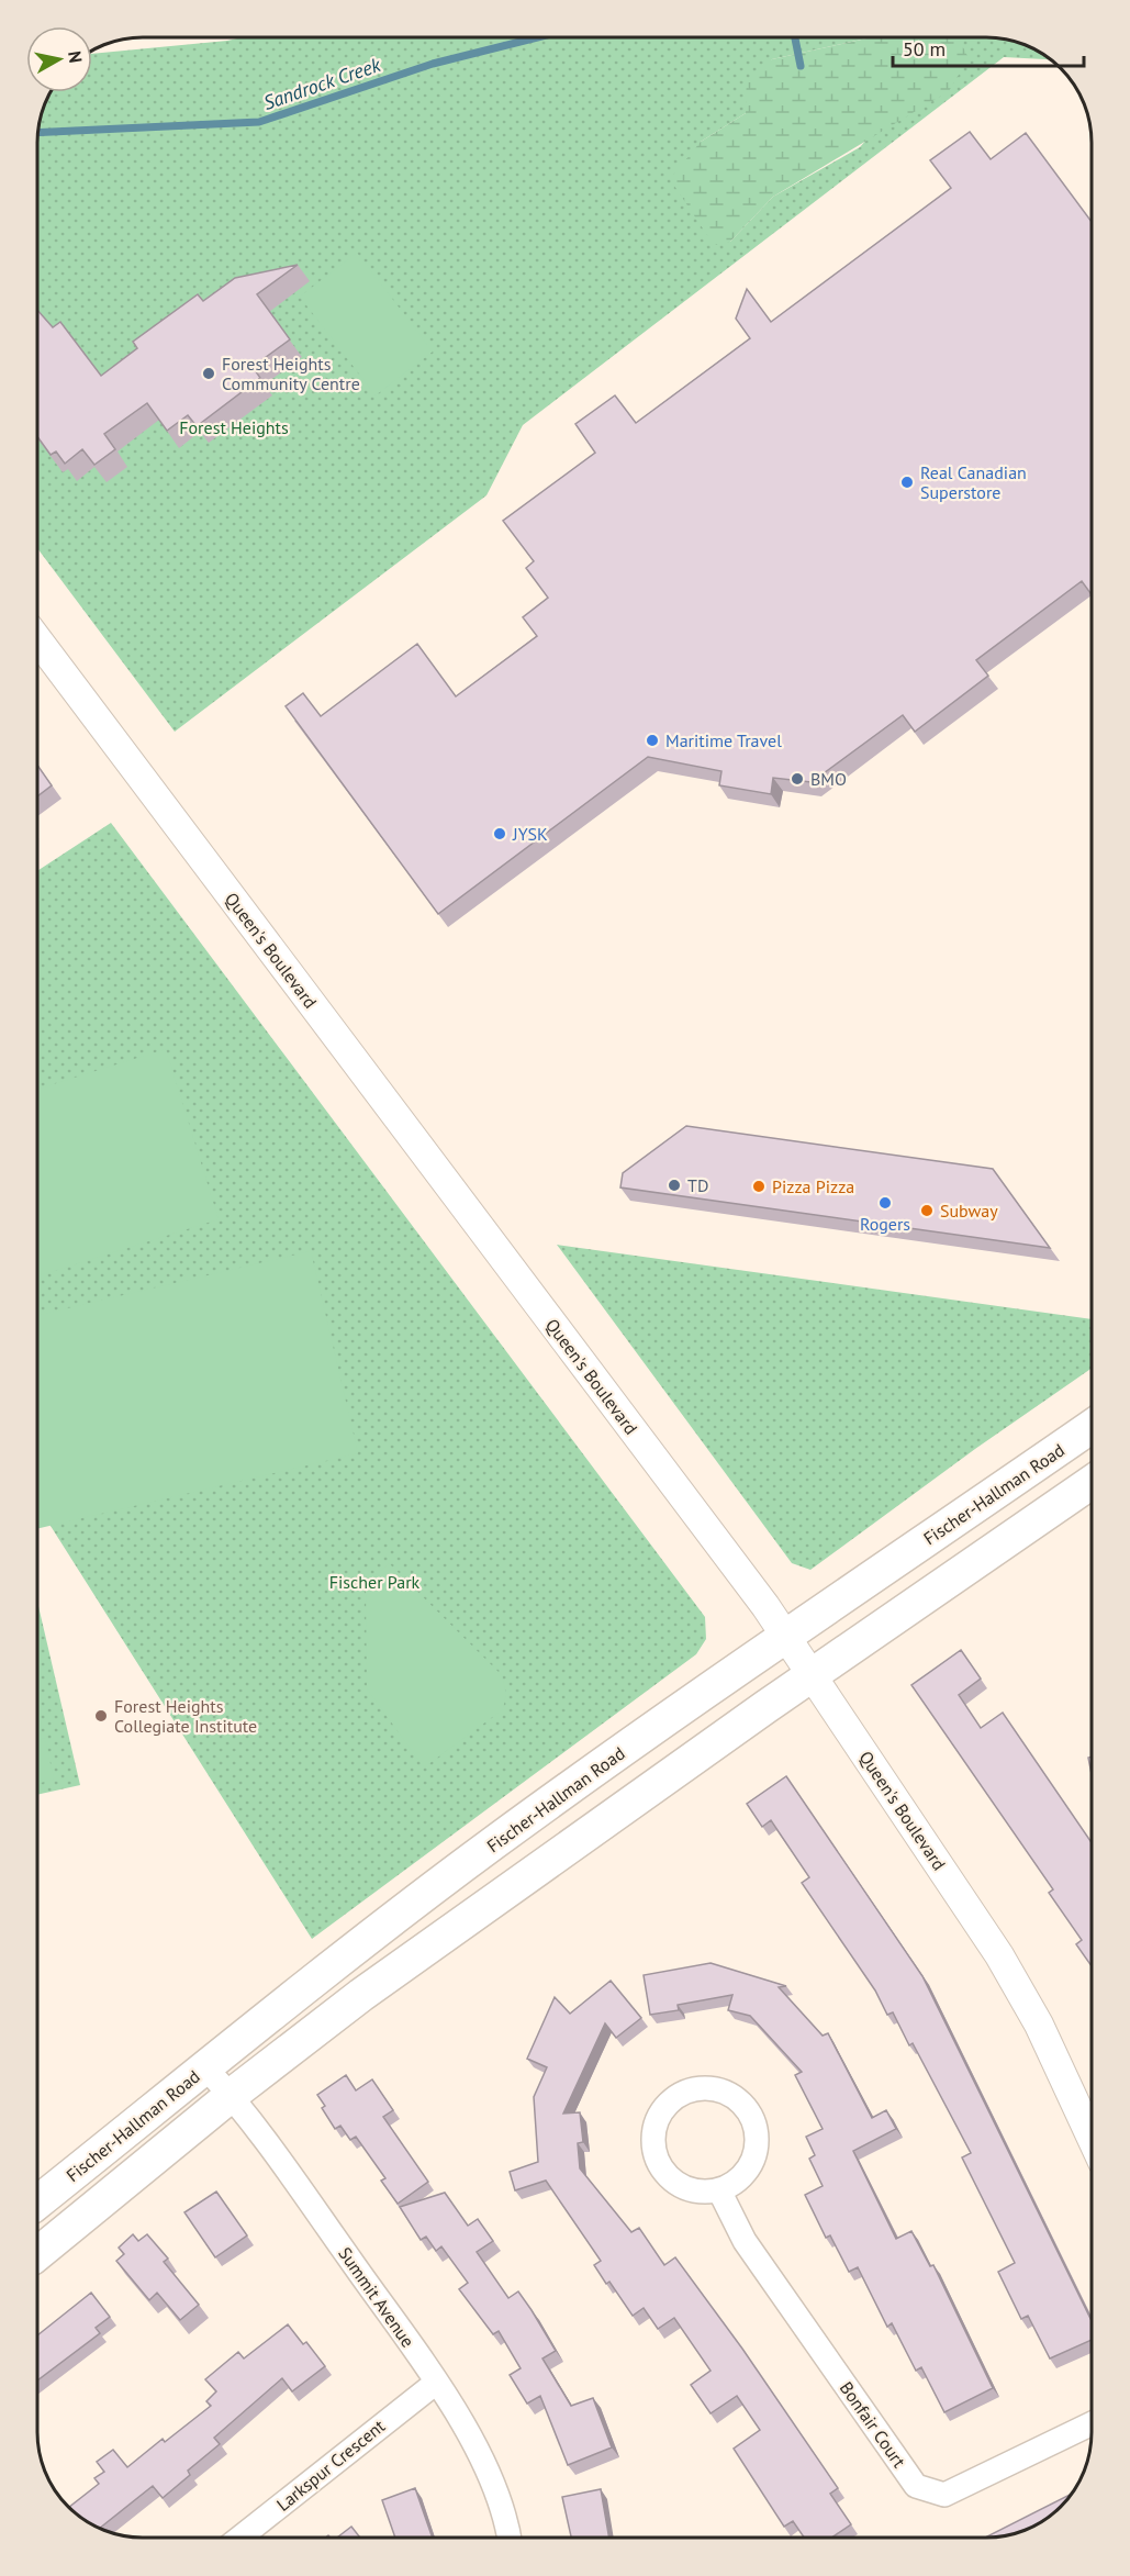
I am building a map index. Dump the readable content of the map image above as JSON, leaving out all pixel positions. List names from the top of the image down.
{
  "streets": {
    "main road": ["Fischer-Hallman Road"],
    "street": [
      "Queen's Boulevard",
      "Summit Avenue",
      "Bonfair Court",
      "Larkspur Crescent"
    ]
  },
  "crossings": [
    ["Queen's Boulevard", "Fischer-Hallman Road"],
    ["Fischer-Hallman Road", "Summit Avenue"],
    ["Summit Avenue", "Larkspur Crescent"]
  ],
  "water": ["Sandrock Creek"],
  "parks": ["Forest Heights", "Fischer Park"],
  "places": [
    "Forest Heights Community Centre",
    "Real Canadian Superstore",
    "Maritime Travel",
    "BMO",
    "JYSK",
    "TD",
    "Pizza Pizza",
    "Rogers",
    "Subway",
    "Forest Heights Collegiate Institute"
  ],
  "scale_bar": "50 m",
  "north": "right"
}
